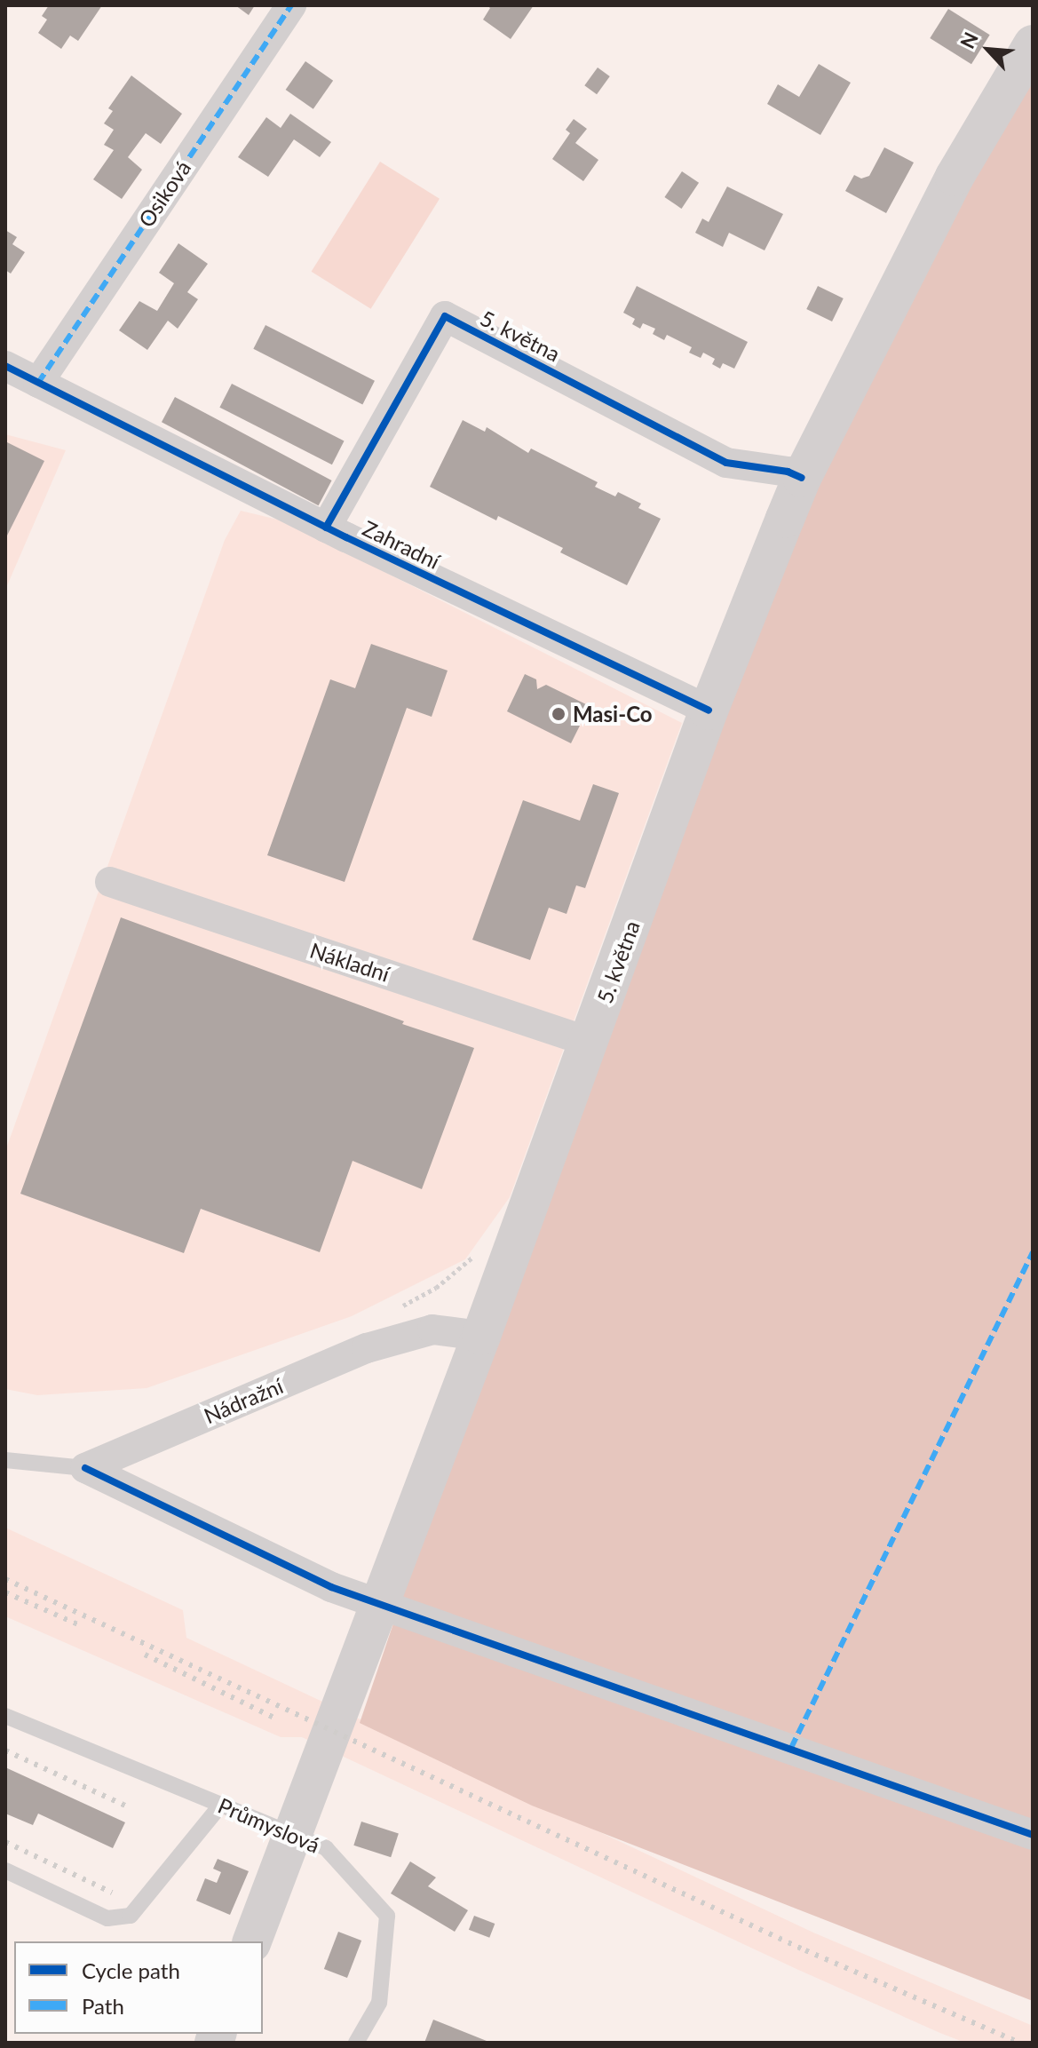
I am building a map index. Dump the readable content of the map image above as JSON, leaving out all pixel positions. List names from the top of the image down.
{
  "streets": {
    "main road": ["5. května"],
    "street": [
      "Osiková",
      "Zahradní",
      "Nákladní",
      "Nádražní"
    ],
    "lane": ["Průmyslová"]
  },
  "crossings": [
    ["Osiková", "Zahradní"],
    ["5. května", "Zahradní"],
    ["5. května", "Nákladní"],
    ["5. května", "Nádražní"]
  ],
  "places": ["Masi-Co"],
  "legend": ["Cycle path", "Path"],
  "north": "top left"
}
